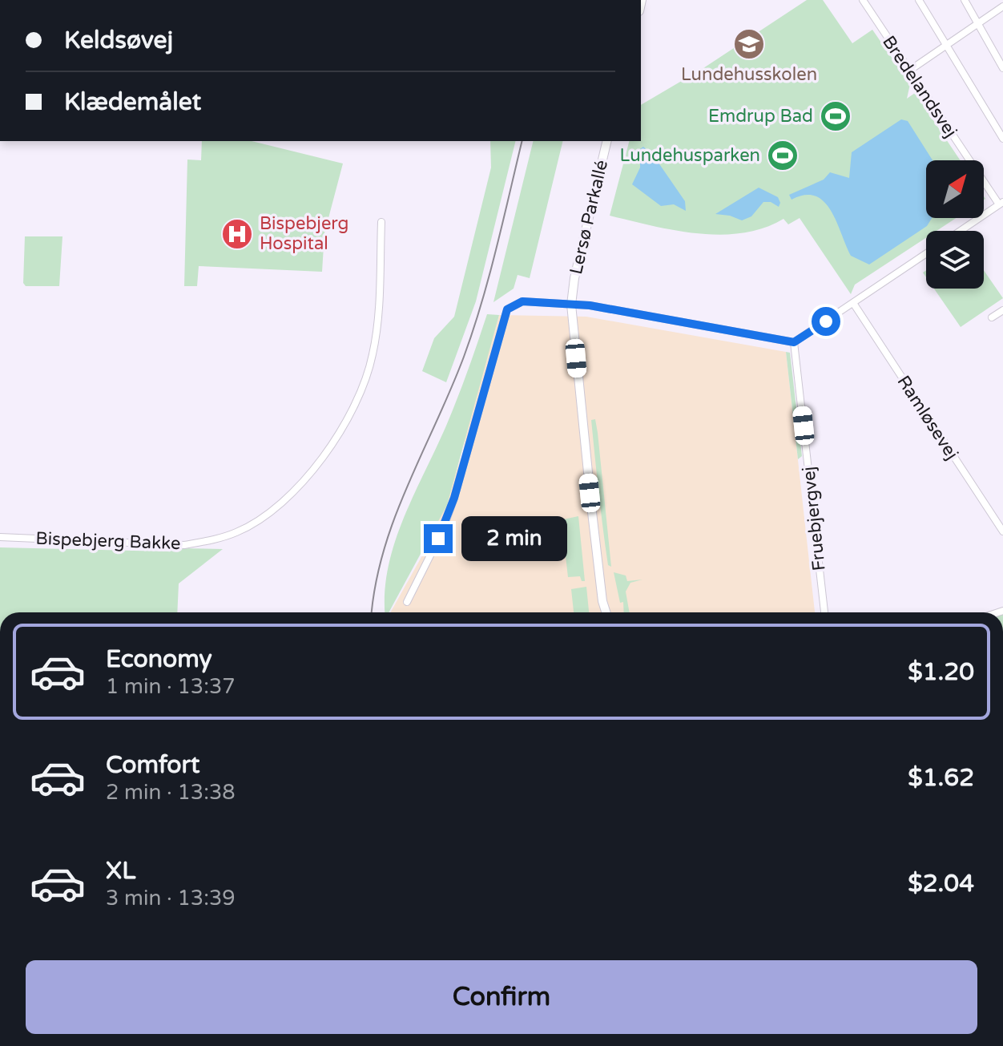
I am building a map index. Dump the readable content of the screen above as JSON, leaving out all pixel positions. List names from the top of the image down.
{
  "streets": {
    "street": [
      "Bredelandsvej",
      "Lersø Parkallé",
      "Ramløsevej",
      "Fruebjergvej",
      "Bispebjerg Bakke"
    ]
  },
  "places": {
    "school or university": ["Lundehusskolen"],
    "sports": ["Emdrup Bad", "Lundehusparken"],
    "hospital": ["Bispebjerg Hospital"]
  },
  "north": "top right",
  "page": {
    "banner": ["Keldsøvej", "Klædemålet"],
    "bubble": "2 min",
    "list": [
      {
        "name": "Economy",
        "note": "1 min · 13:37",
        "value": "$1.20"
      },
      {
        "name": "Comfort",
        "note": "2 min · 13:38",
        "value": "$1.62"
      },
      {
        "name": "XL",
        "note": "3 min · 13:39",
        "value": "$2.04"
      }
    ],
    "buttons": "Confirm"
  }
}
